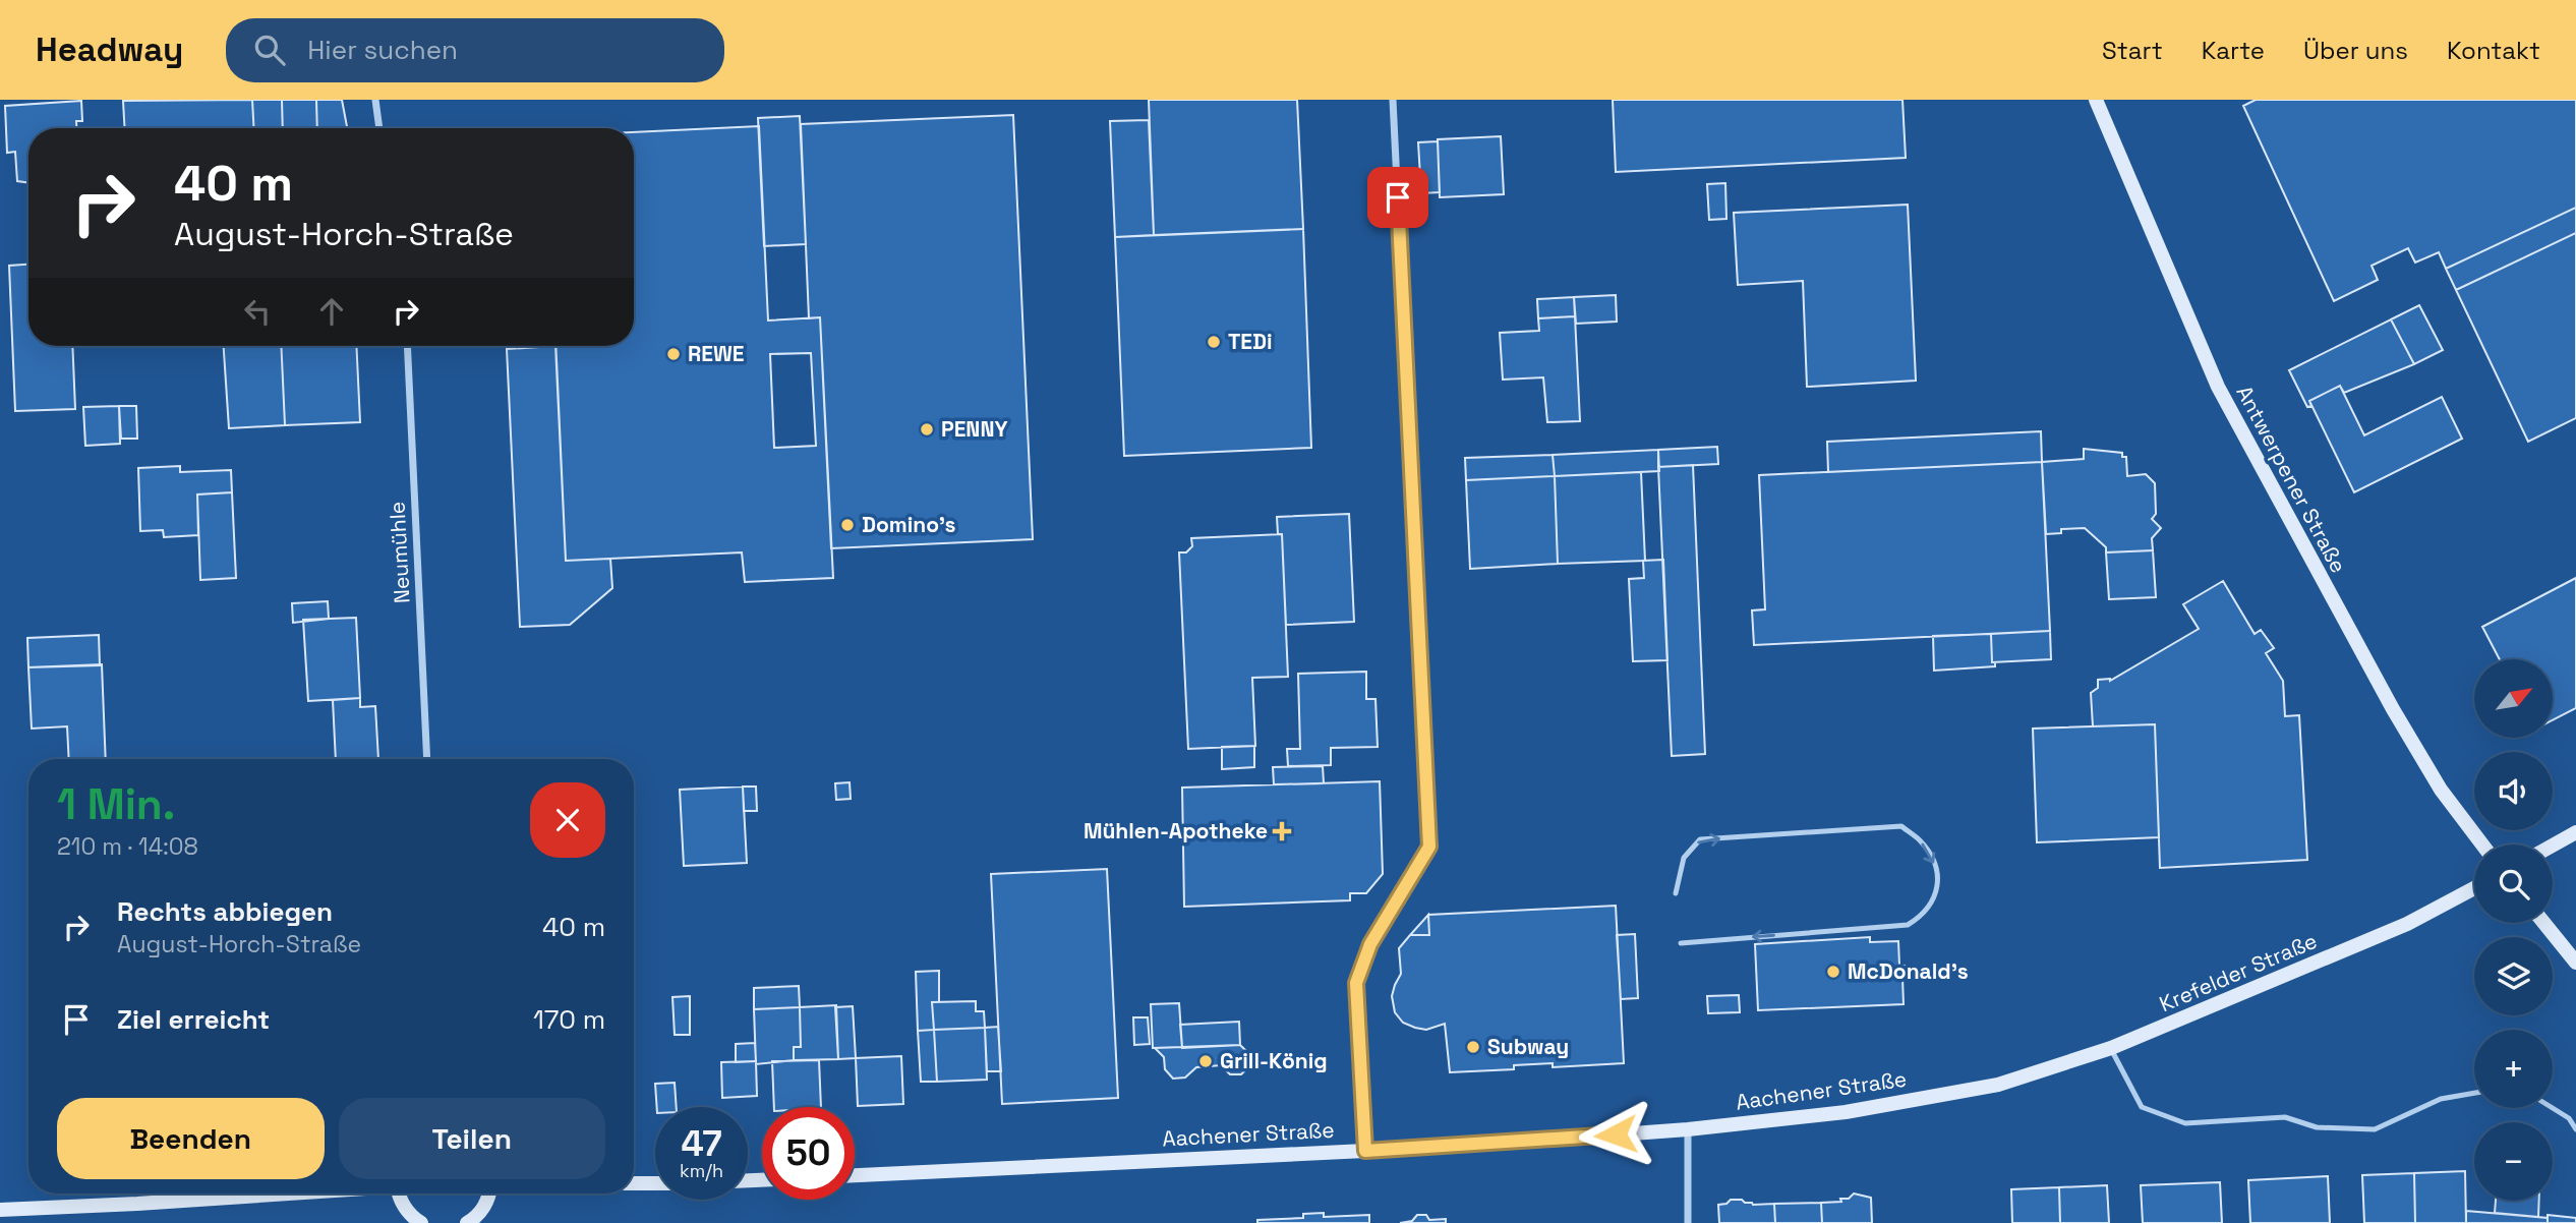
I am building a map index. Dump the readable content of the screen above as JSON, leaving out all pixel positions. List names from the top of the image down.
{
  "streets": {
    "main road": ["Antwerpener Straße", "Krefelder Straße", "Aachener Straße"],
    "street": ["Neumühle"]
  },
  "crossings": [
    ["Krefelder Straße", "Aachener Straße"]
  ],
  "places": {
    "other": [
      "TEDi",
      "REWE",
      "PENNY",
      "Domino's",
      "McDonald's",
      "Subway",
      "Grill-König"
    ],
    "health": ["Mühlen-Apotheke"]
  },
  "north": "top right",
  "page": {
    "header": "Headway",
    "search": "Hier suchen",
    "nav": [
      "Start",
      "Karte",
      "Über uns",
      "Kontakt"
    ],
    "turn": ["40 m", "August-Horch-Straße"],
    "map_buttons": ["+", "−"],
    "heading": ["1 Min.", "210 m · 14:08"],
    "list": [
      {
        "name": "Rechts abbiegen",
        "note": "August-Horch-Straße",
        "value": "40 m"
      },
      {
        "name": "Ziel erreicht",
        "value": "170 m"
      }
    ],
    "buttons": ["Beenden", "Teilen"],
    "speed": "47 km/h",
    "limit": "50"
  }
}
